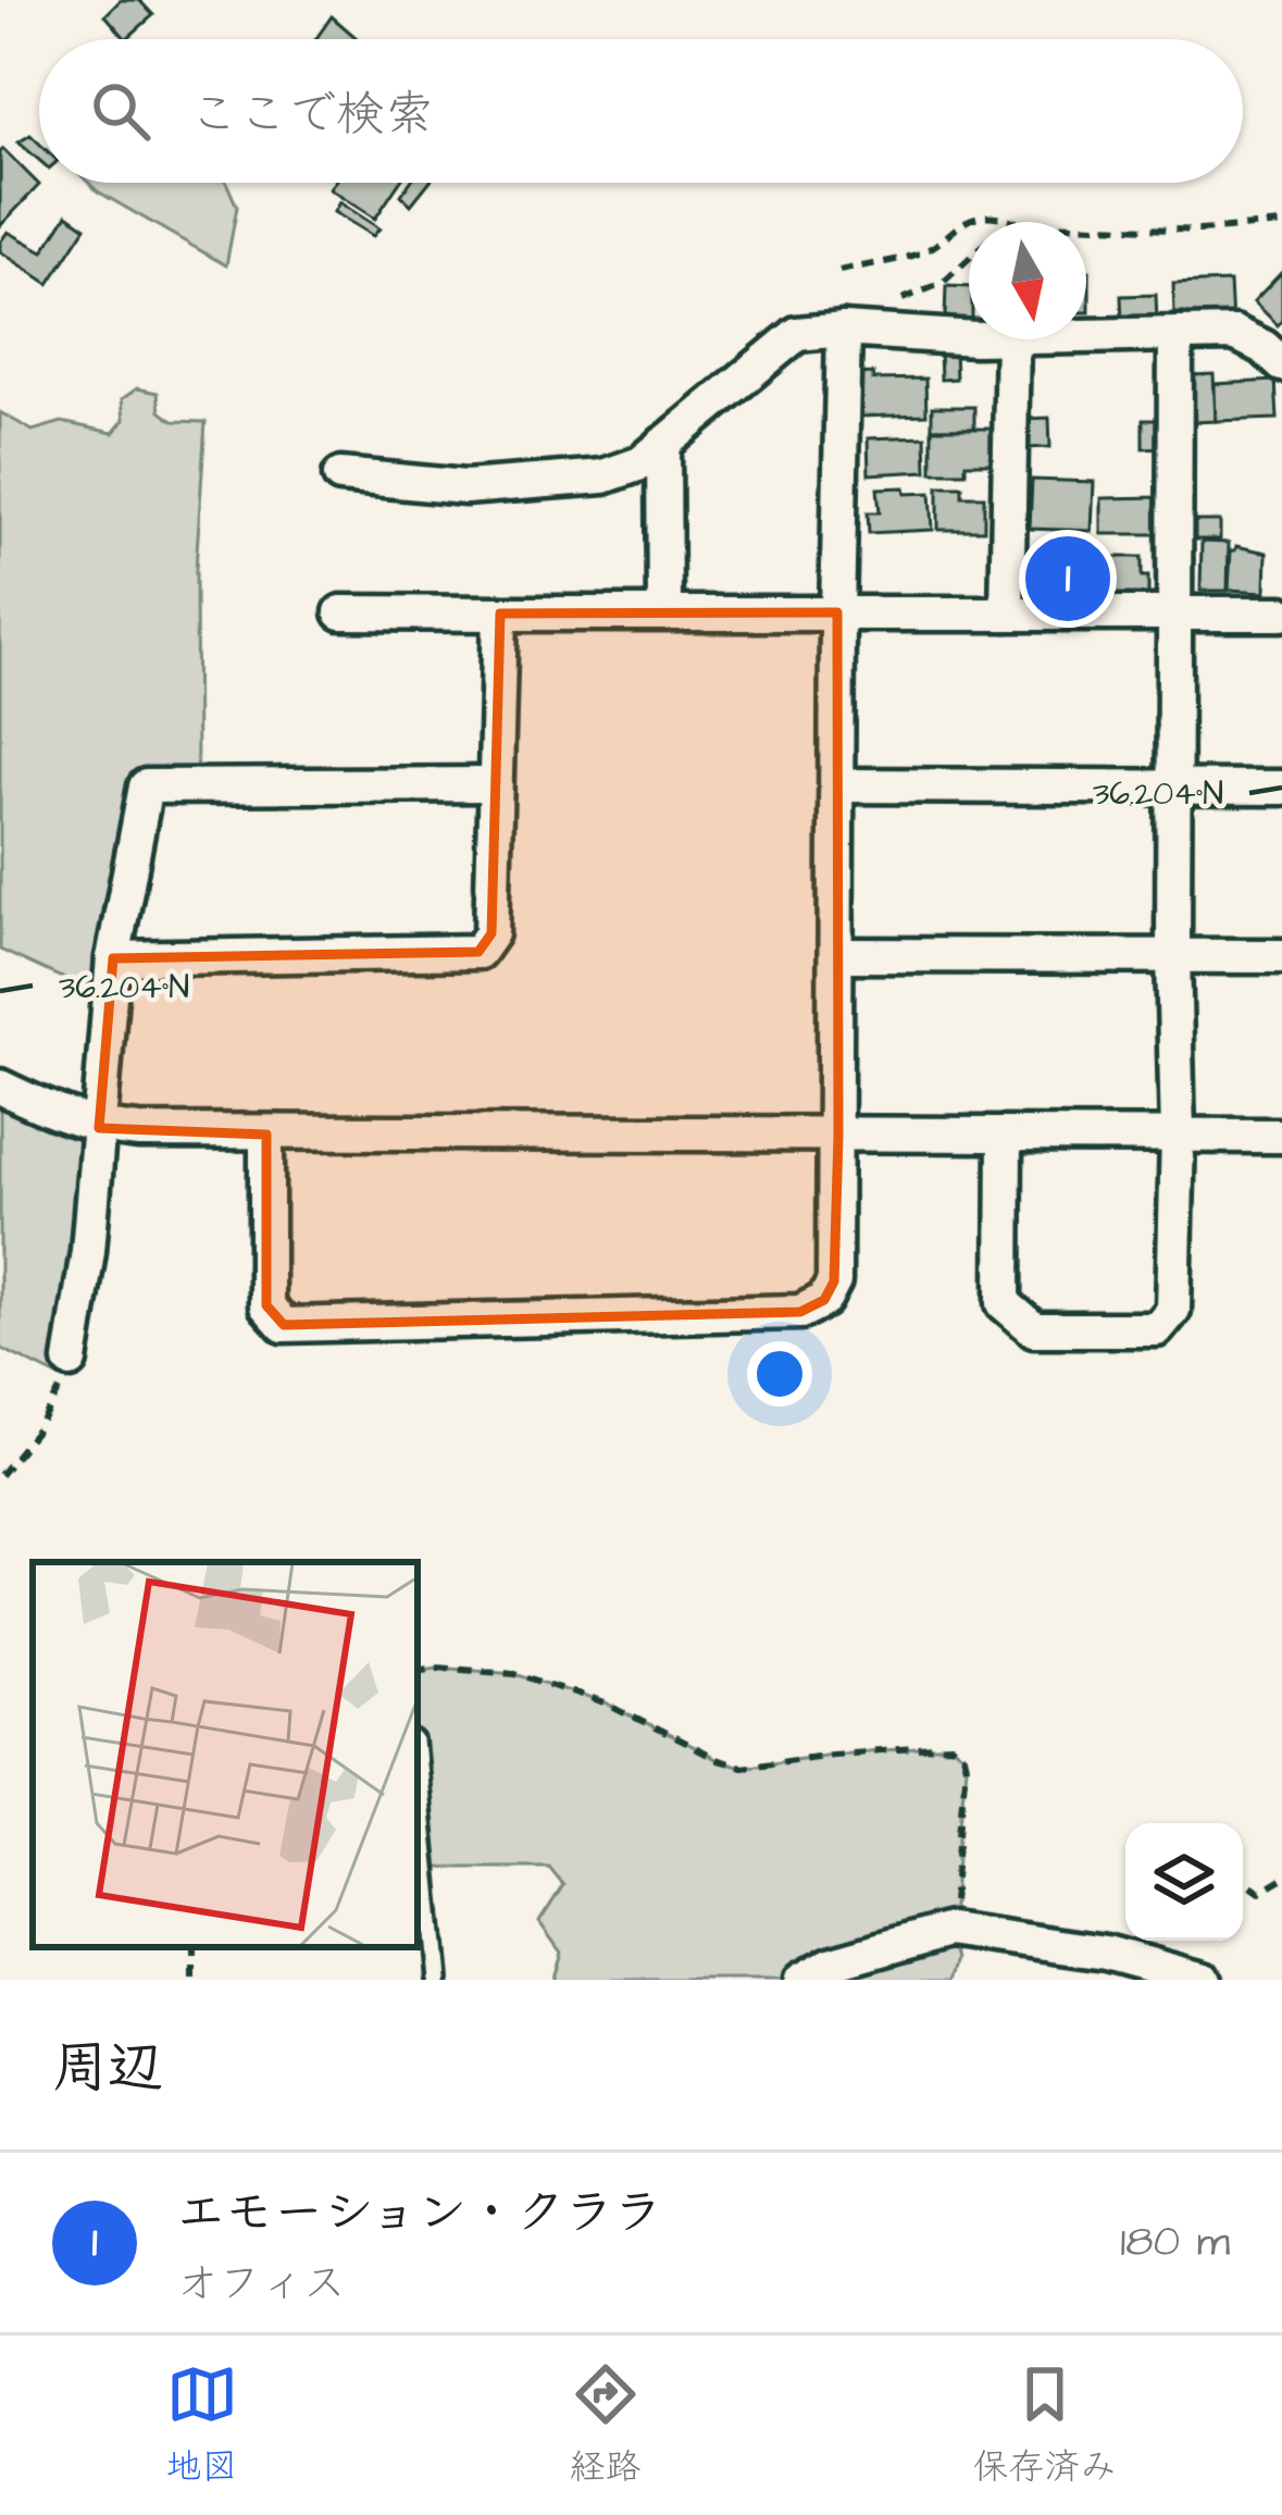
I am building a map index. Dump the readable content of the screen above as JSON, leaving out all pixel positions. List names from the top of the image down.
{
  "north": "bottom",
  "page": {
    "search": "ここで検索",
    "pins": "1",
    "heading": "周辺",
    "list": [
      {
        "mark": "1",
        "name": "エモーション・クララ",
        "note": "オフィス",
        "value": "180 m"
      }
    ],
    "nav": ["地図", "経路", "保存済み"]
  },
  "coordinates": ["36.204°N"]
}
